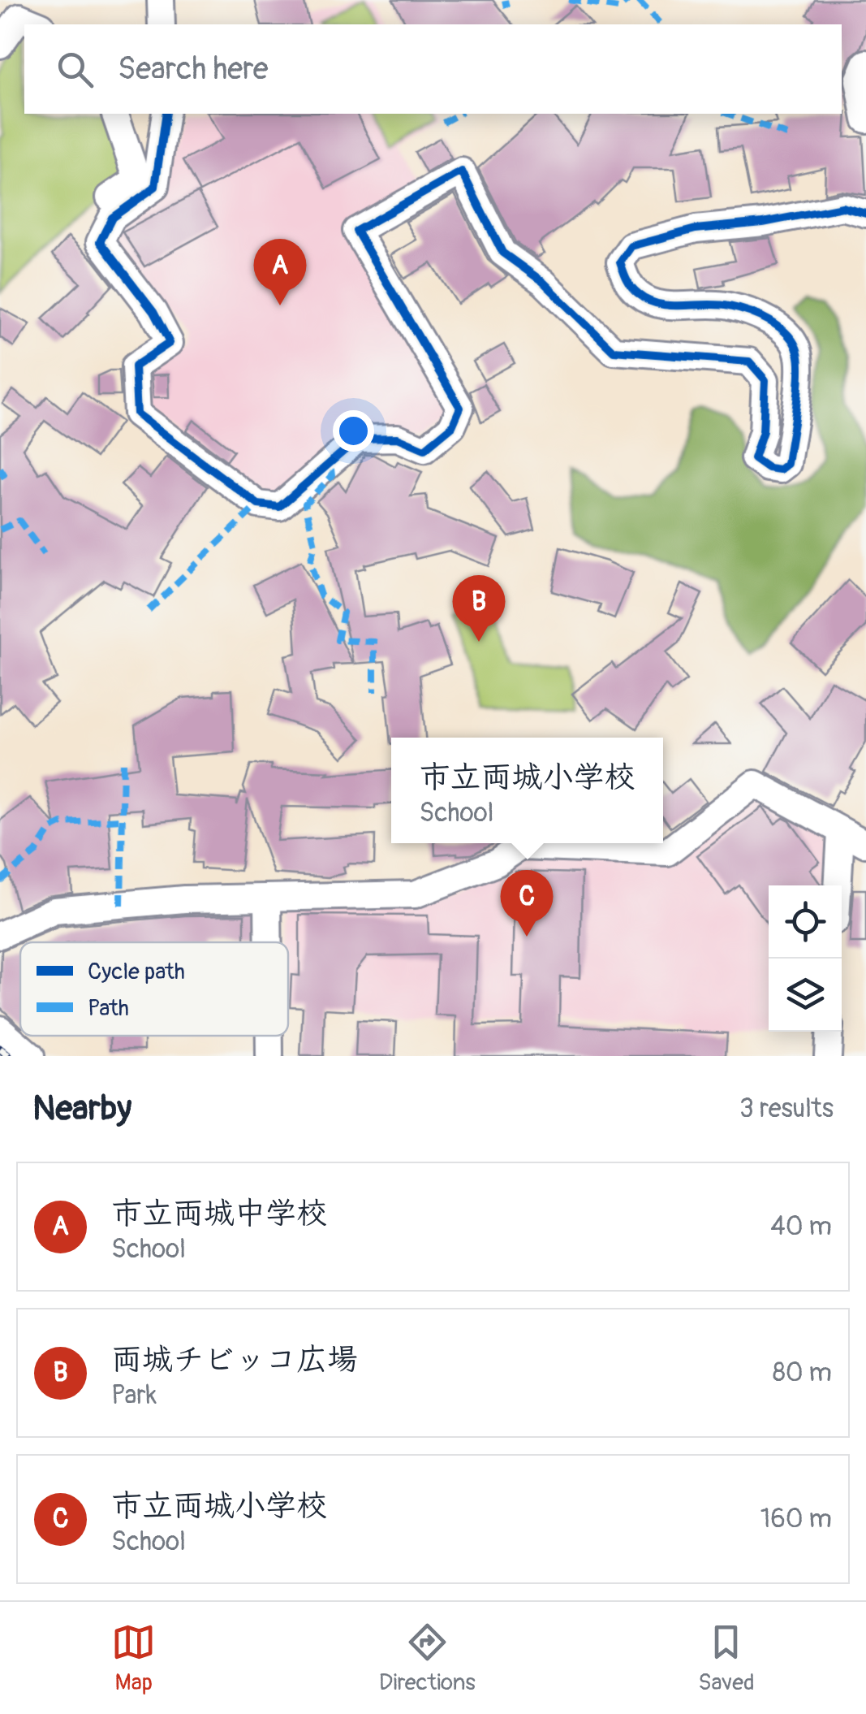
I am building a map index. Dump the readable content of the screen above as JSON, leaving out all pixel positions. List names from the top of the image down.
{
  "legend": ["Cycle path", "Path"],
  "page": {
    "search": "Search here",
    "pins": ["A", "B", "C"],
    "popup": ["市立両城小学校", "School"],
    "heading": ["Nearby", "3 results"],
    "list": [
      {
        "mark": "A",
        "name": "市立両城中学校",
        "note": "School",
        "value": "40 m"
      },
      {
        "mark": "B",
        "name": "両城チビッコ広場",
        "note": "Park",
        "value": "80 m"
      },
      {
        "mark": "C",
        "name": "市立両城小学校",
        "note": "School",
        "value": "160 m"
      }
    ],
    "nav": ["Map", "Directions", "Saved"]
  }
}
